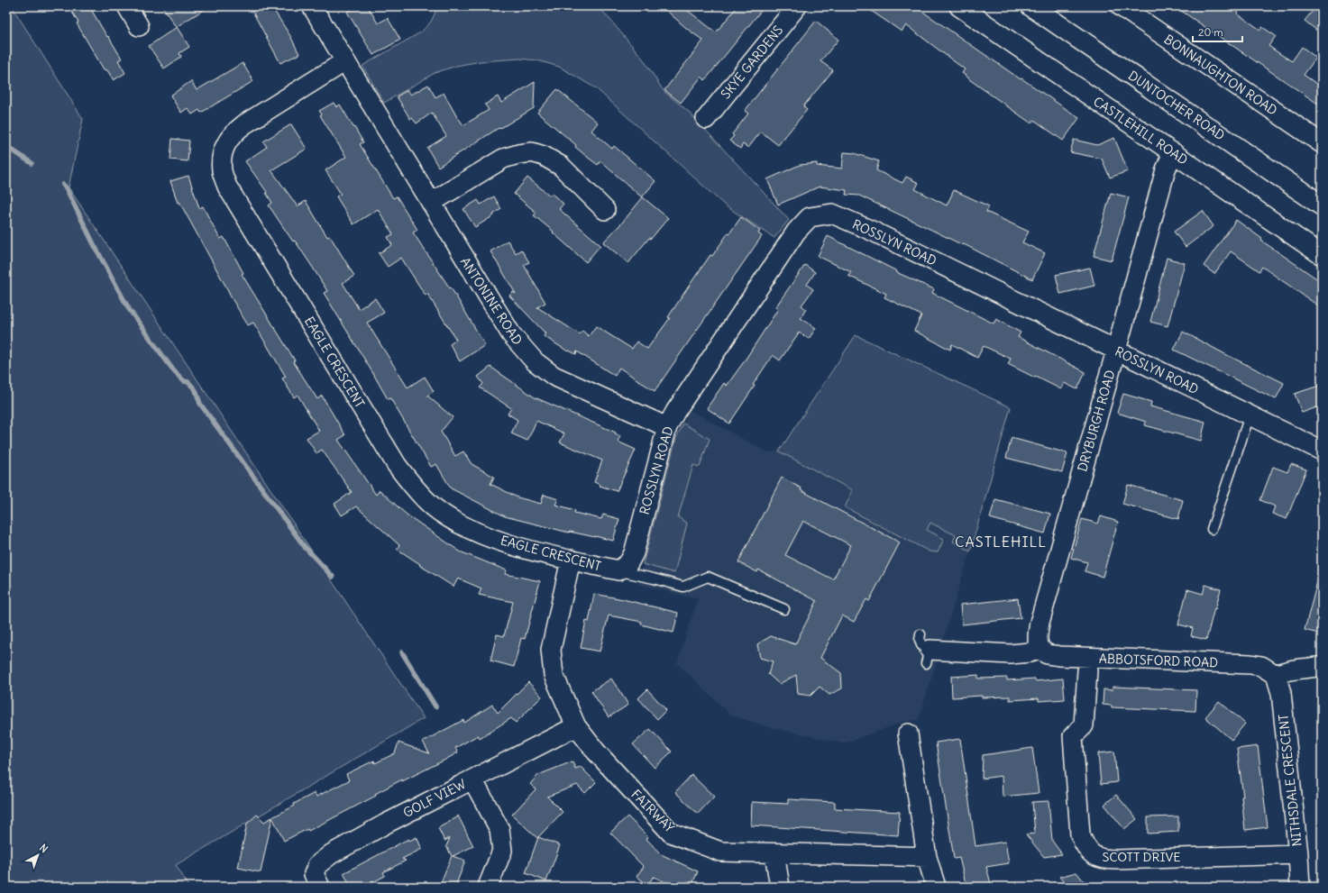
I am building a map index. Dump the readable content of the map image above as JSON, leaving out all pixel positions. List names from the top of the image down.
{
  "streets": {
    "main road": ["DUNTOCHER ROAD"],
    "street": [
      "SKYE GARDENS",
      "BONNAUGHTON ROAD",
      "CASTLEHILL ROAD",
      "ROSSLYN ROAD",
      "ANTONINE ROAD",
      "EAGLE CRESCENT",
      "DRYBURGH ROAD",
      "ABBOTSFORD ROAD",
      "NITHSDALE CRESCENT",
      "GOLF VIEW",
      "FAIRWAY",
      "SCOTT DRIVE"
    ]
  },
  "crossings": [
    ["CASTLEHILL ROAD", "DRYBURGH ROAD"],
    ["ROSSLYN ROAD", "ANTONINE ROAD"],
    ["ROSSLYN ROAD", "EAGLE CRESCENT"],
    ["ROSSLYN ROAD", "DRYBURGH ROAD"],
    ["ANTONINE ROAD", "EAGLE CRESCENT"],
    ["EAGLE CRESCENT", "FAIRWAY"],
    ["DRYBURGH ROAD", "ABBOTSFORD ROAD"],
    ["ABBOTSFORD ROAD", "NITHSDALE CRESCENT"],
    ["NITHSDALE CRESCENT", "SCOTT DRIVE"],
    ["GOLF VIEW", "FAIRWAY"]
  ],
  "districts": ["CASTLEHILL"],
  "scale_bar": "20 m",
  "north": "top right"
}
